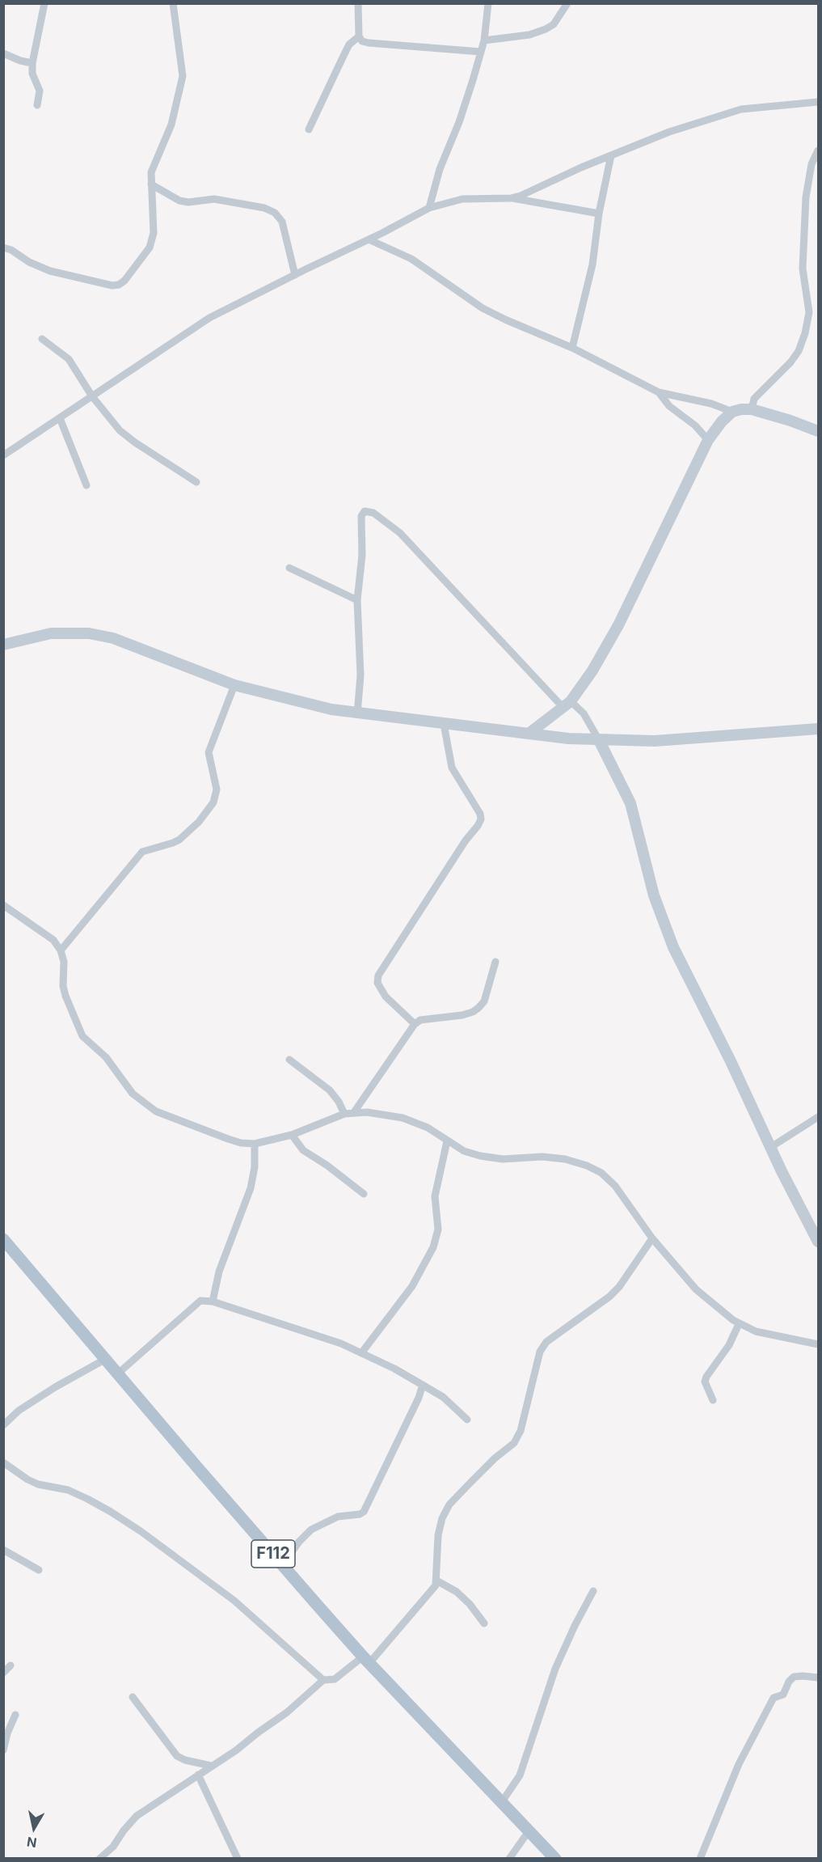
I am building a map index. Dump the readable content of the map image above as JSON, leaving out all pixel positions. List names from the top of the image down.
{
  "streets": {
    "main road": ["F112"]
  },
  "north": "bottom"
}
